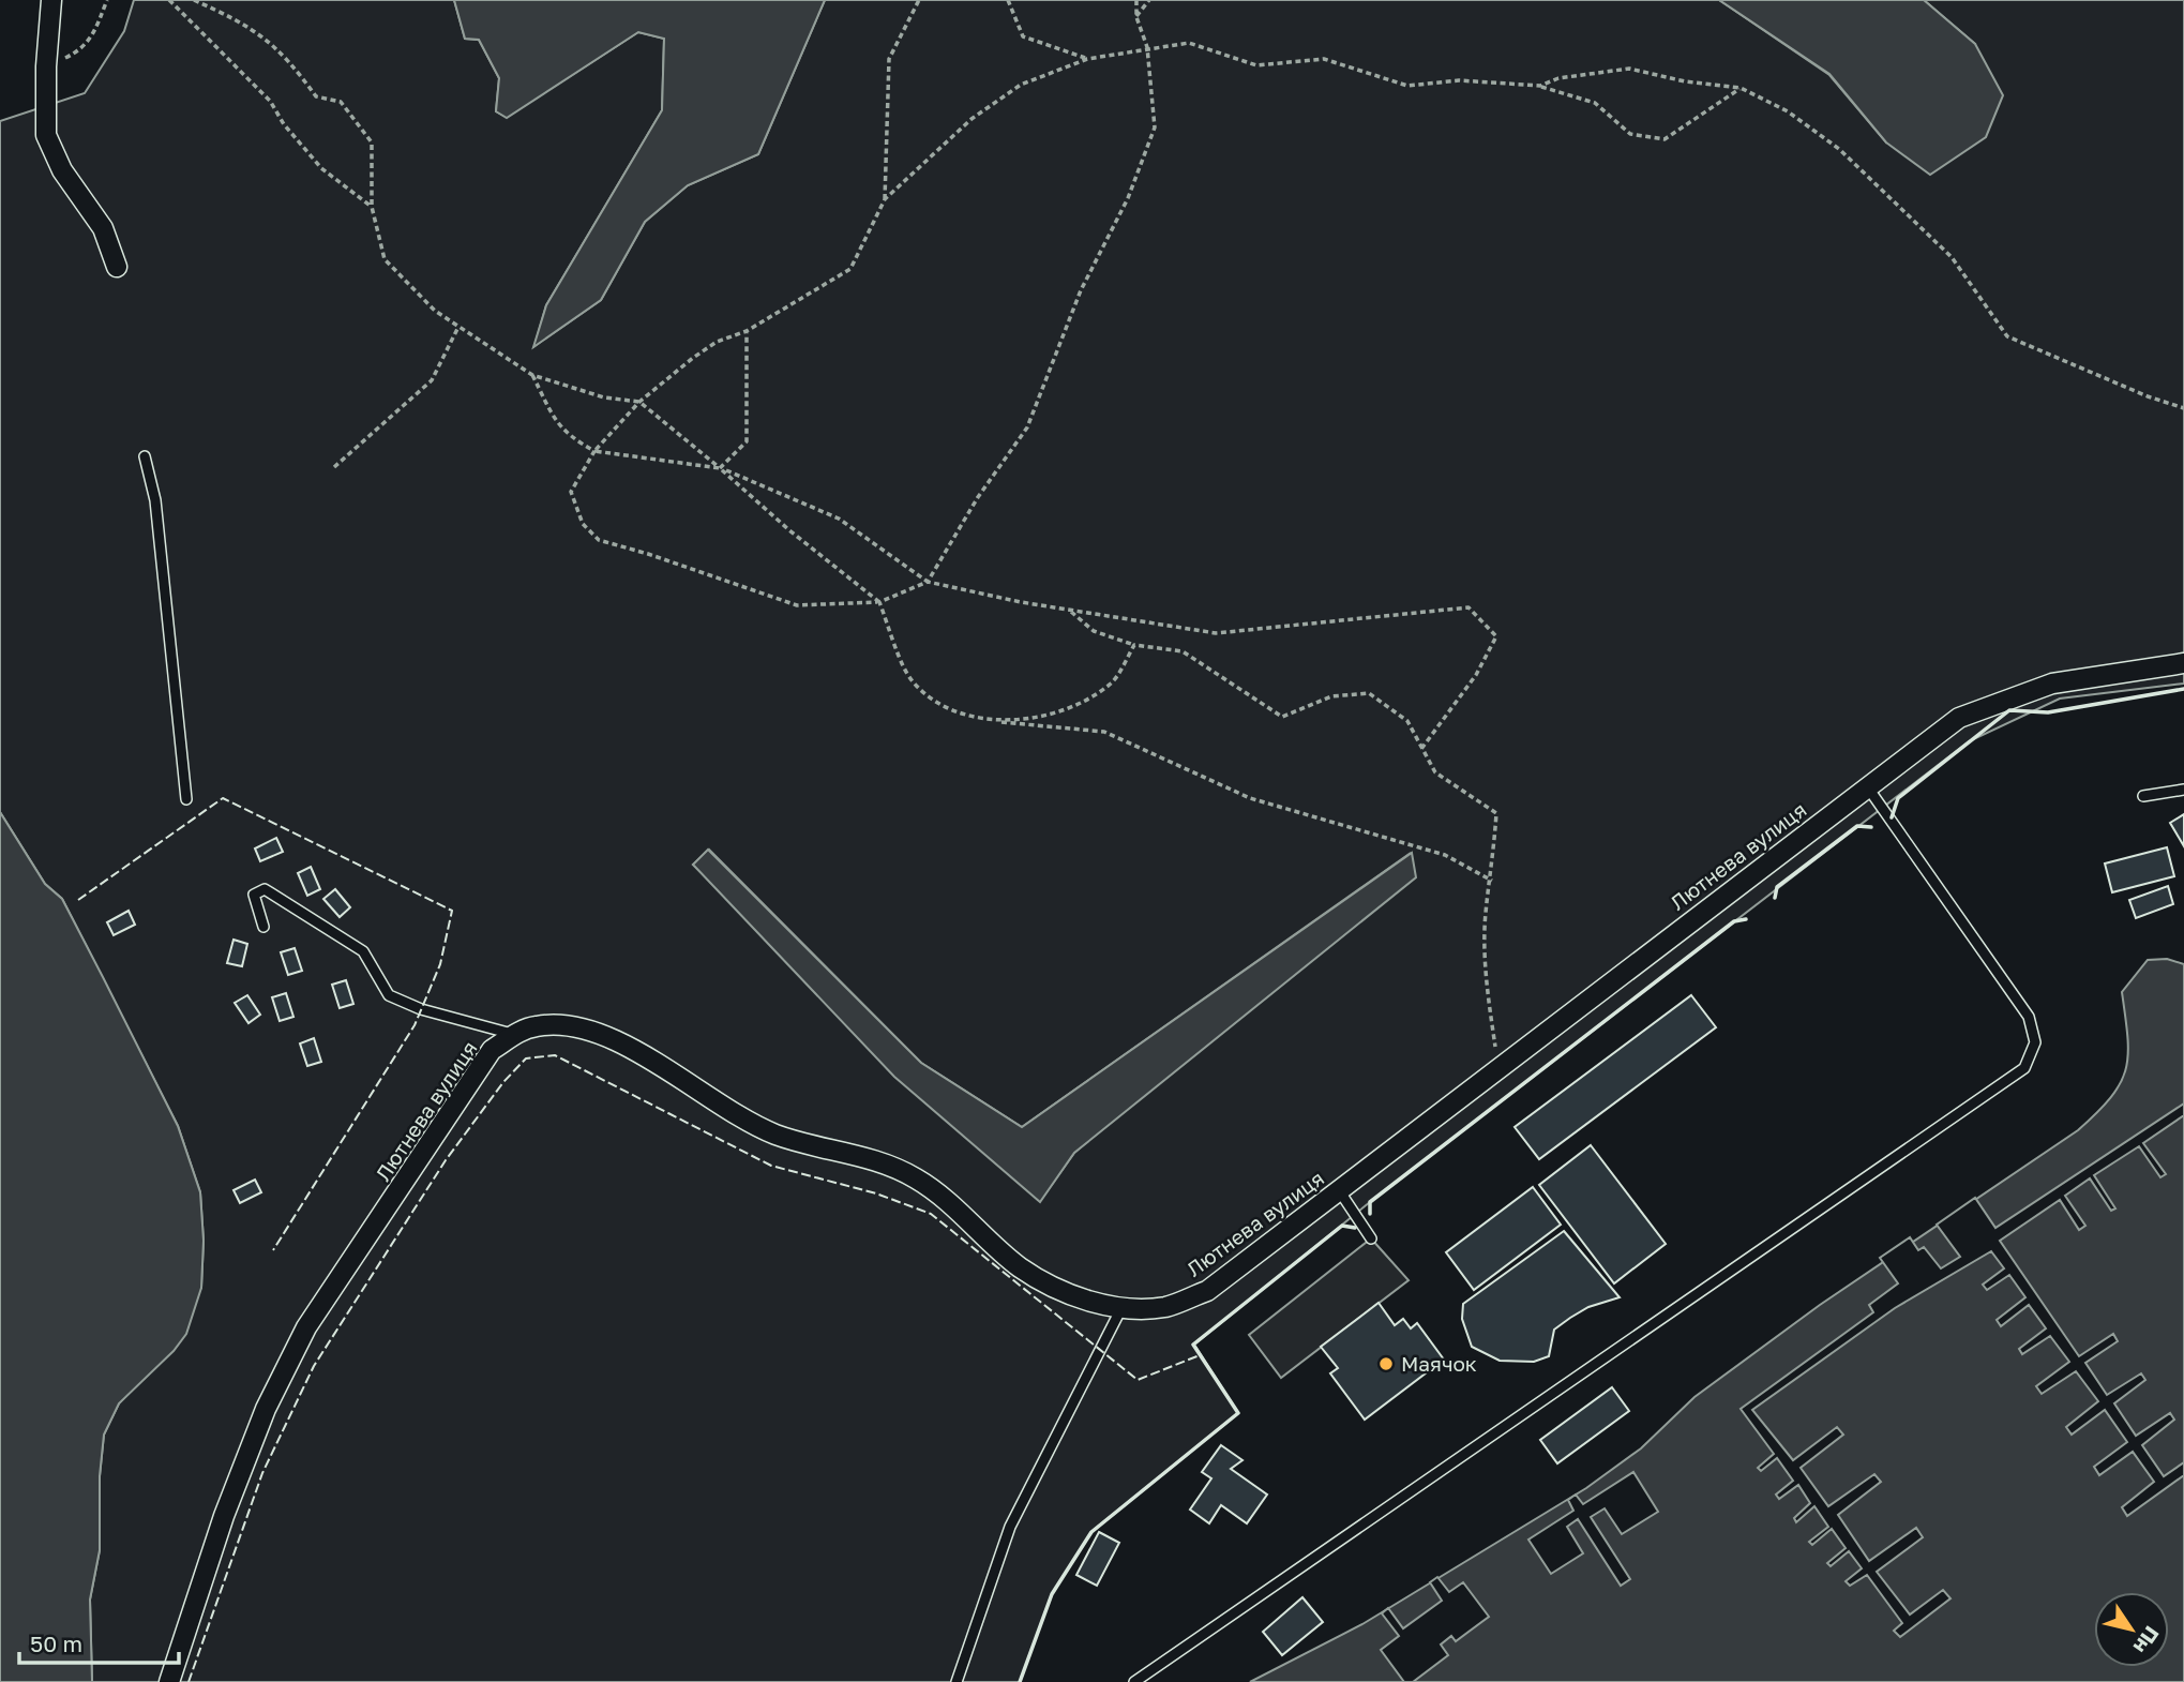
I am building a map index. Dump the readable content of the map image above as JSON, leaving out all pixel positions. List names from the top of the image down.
{
  "streets": {
    "street": ["Лютнева вулиця"]
  },
  "places": ["Маячок"],
  "scale_bar": "50 m",
  "north": "bottom right"
}
